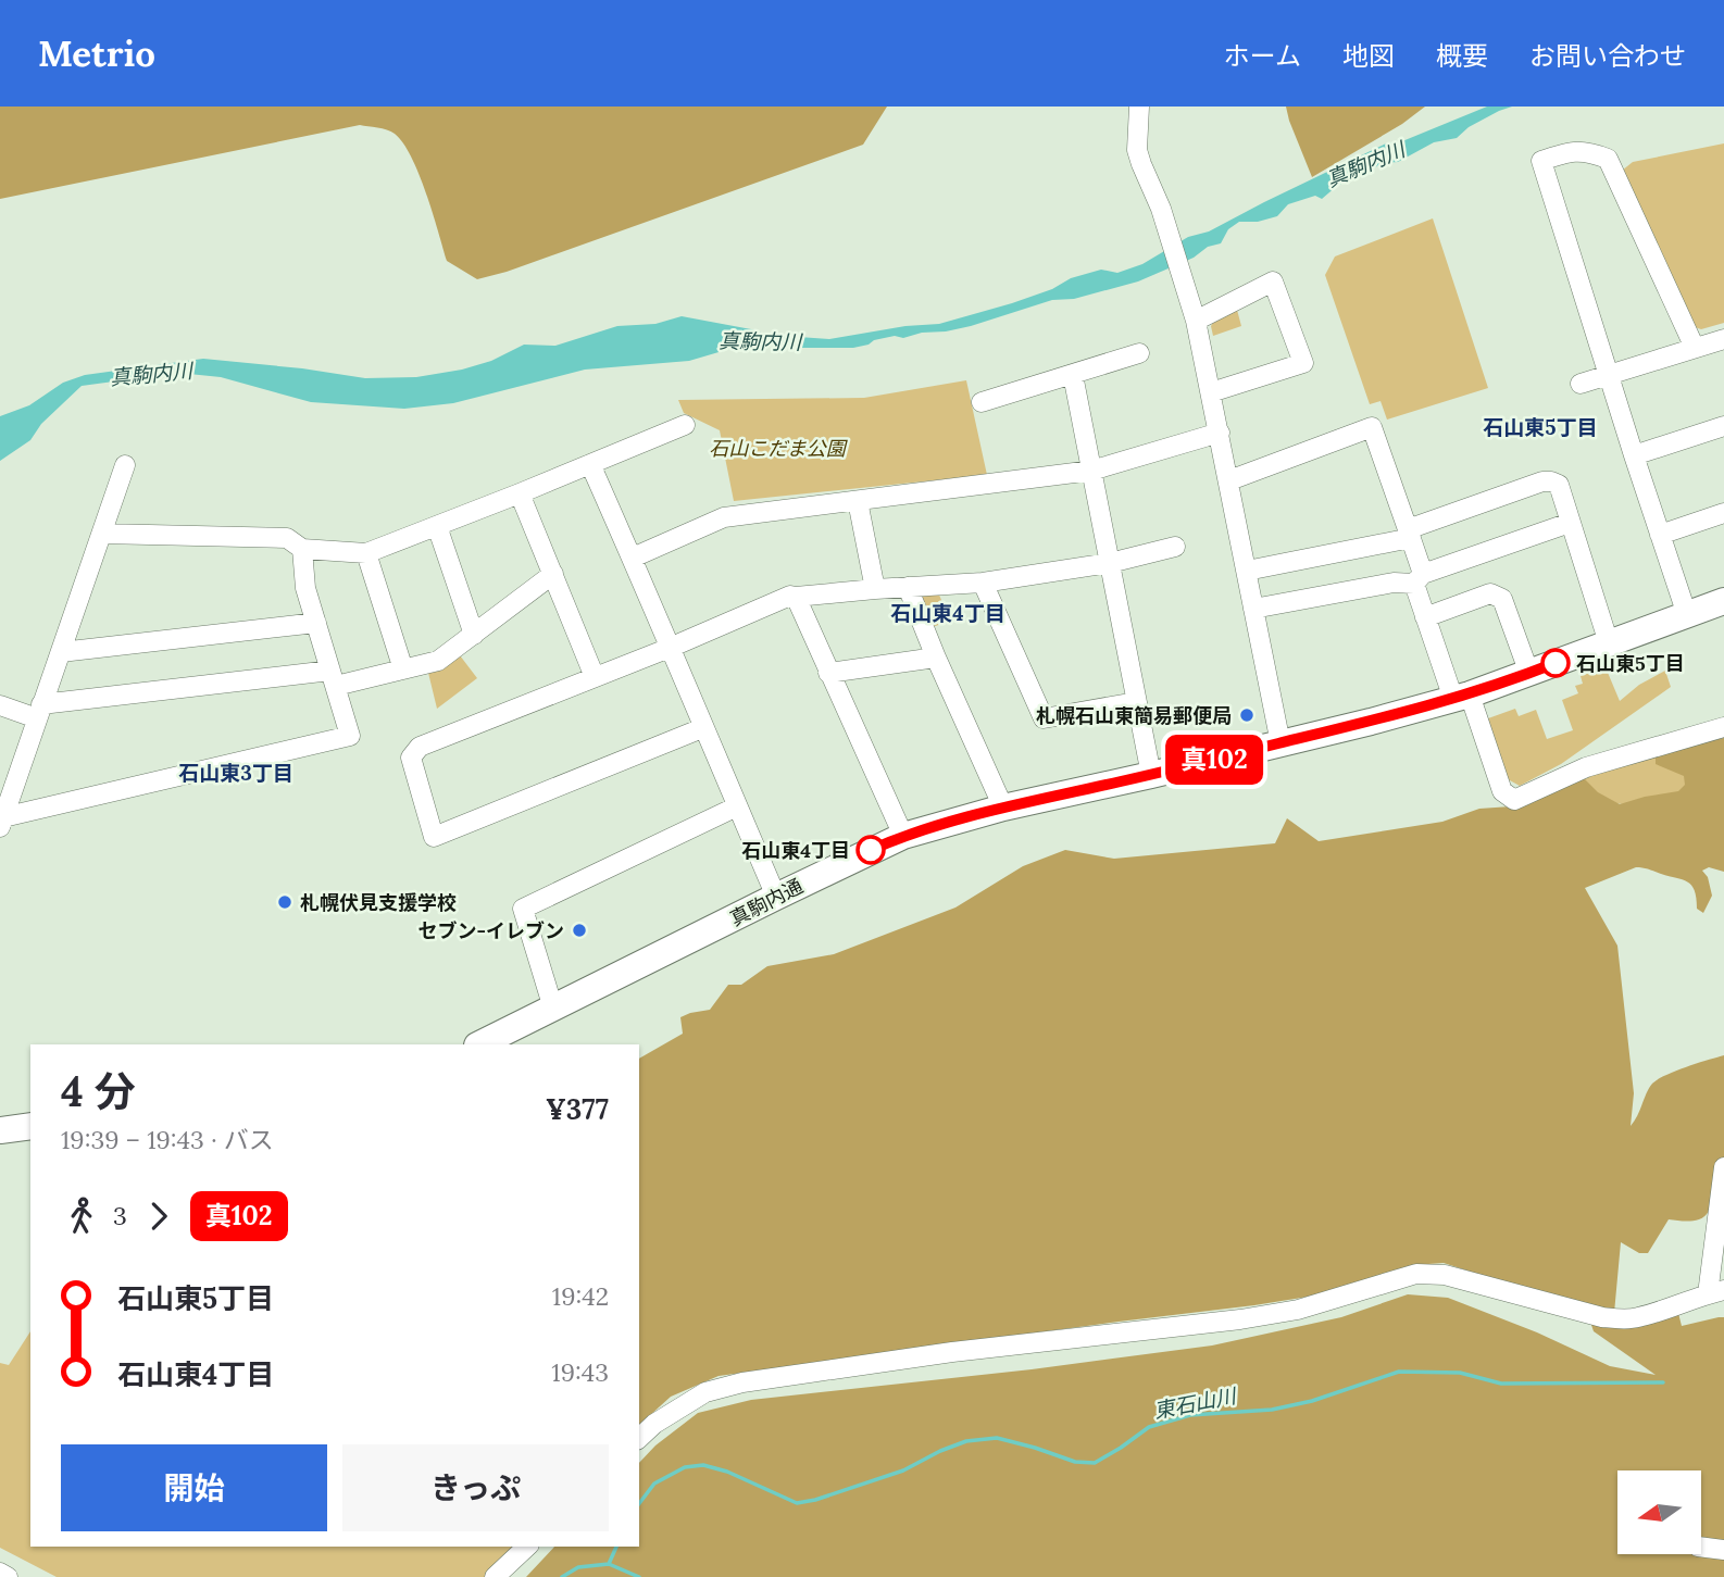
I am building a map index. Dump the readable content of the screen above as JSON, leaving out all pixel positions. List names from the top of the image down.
{
  "streets": {
    "highway": ["真駒内通"]
  },
  "districts": ["石山東5丁目", "石山東4丁目", "石山東3丁目"],
  "water": ["真駒内川", "東石山川"],
  "parks": ["石山こだま公園"],
  "places": [
    "石山東5丁目",
    "札幌石山東簡易郵便局",
    "石山東4丁目",
    "札幌伏見支援学校",
    "セブン-イレブン"
  ],
  "lines": ["bus line 真102"],
  "north": "left",
  "page": {
    "header": "Metrio",
    "nav": [
      "ホーム",
      "地図",
      "概要",
      "お問い合わせ"
    ],
    "on_map": "真102",
    "heading": ["4 分", "19:39 – 19:43 · バス", "¥377"],
    "legs": ["3", "真102"],
    "list": [
      {
        "name": "石山東5丁目",
        "value": "19:42"
      },
      {
        "name": "石山東4丁目",
        "value": "19:43"
      }
    ],
    "buttons": ["開始", "きっぷ"]
  }
}
